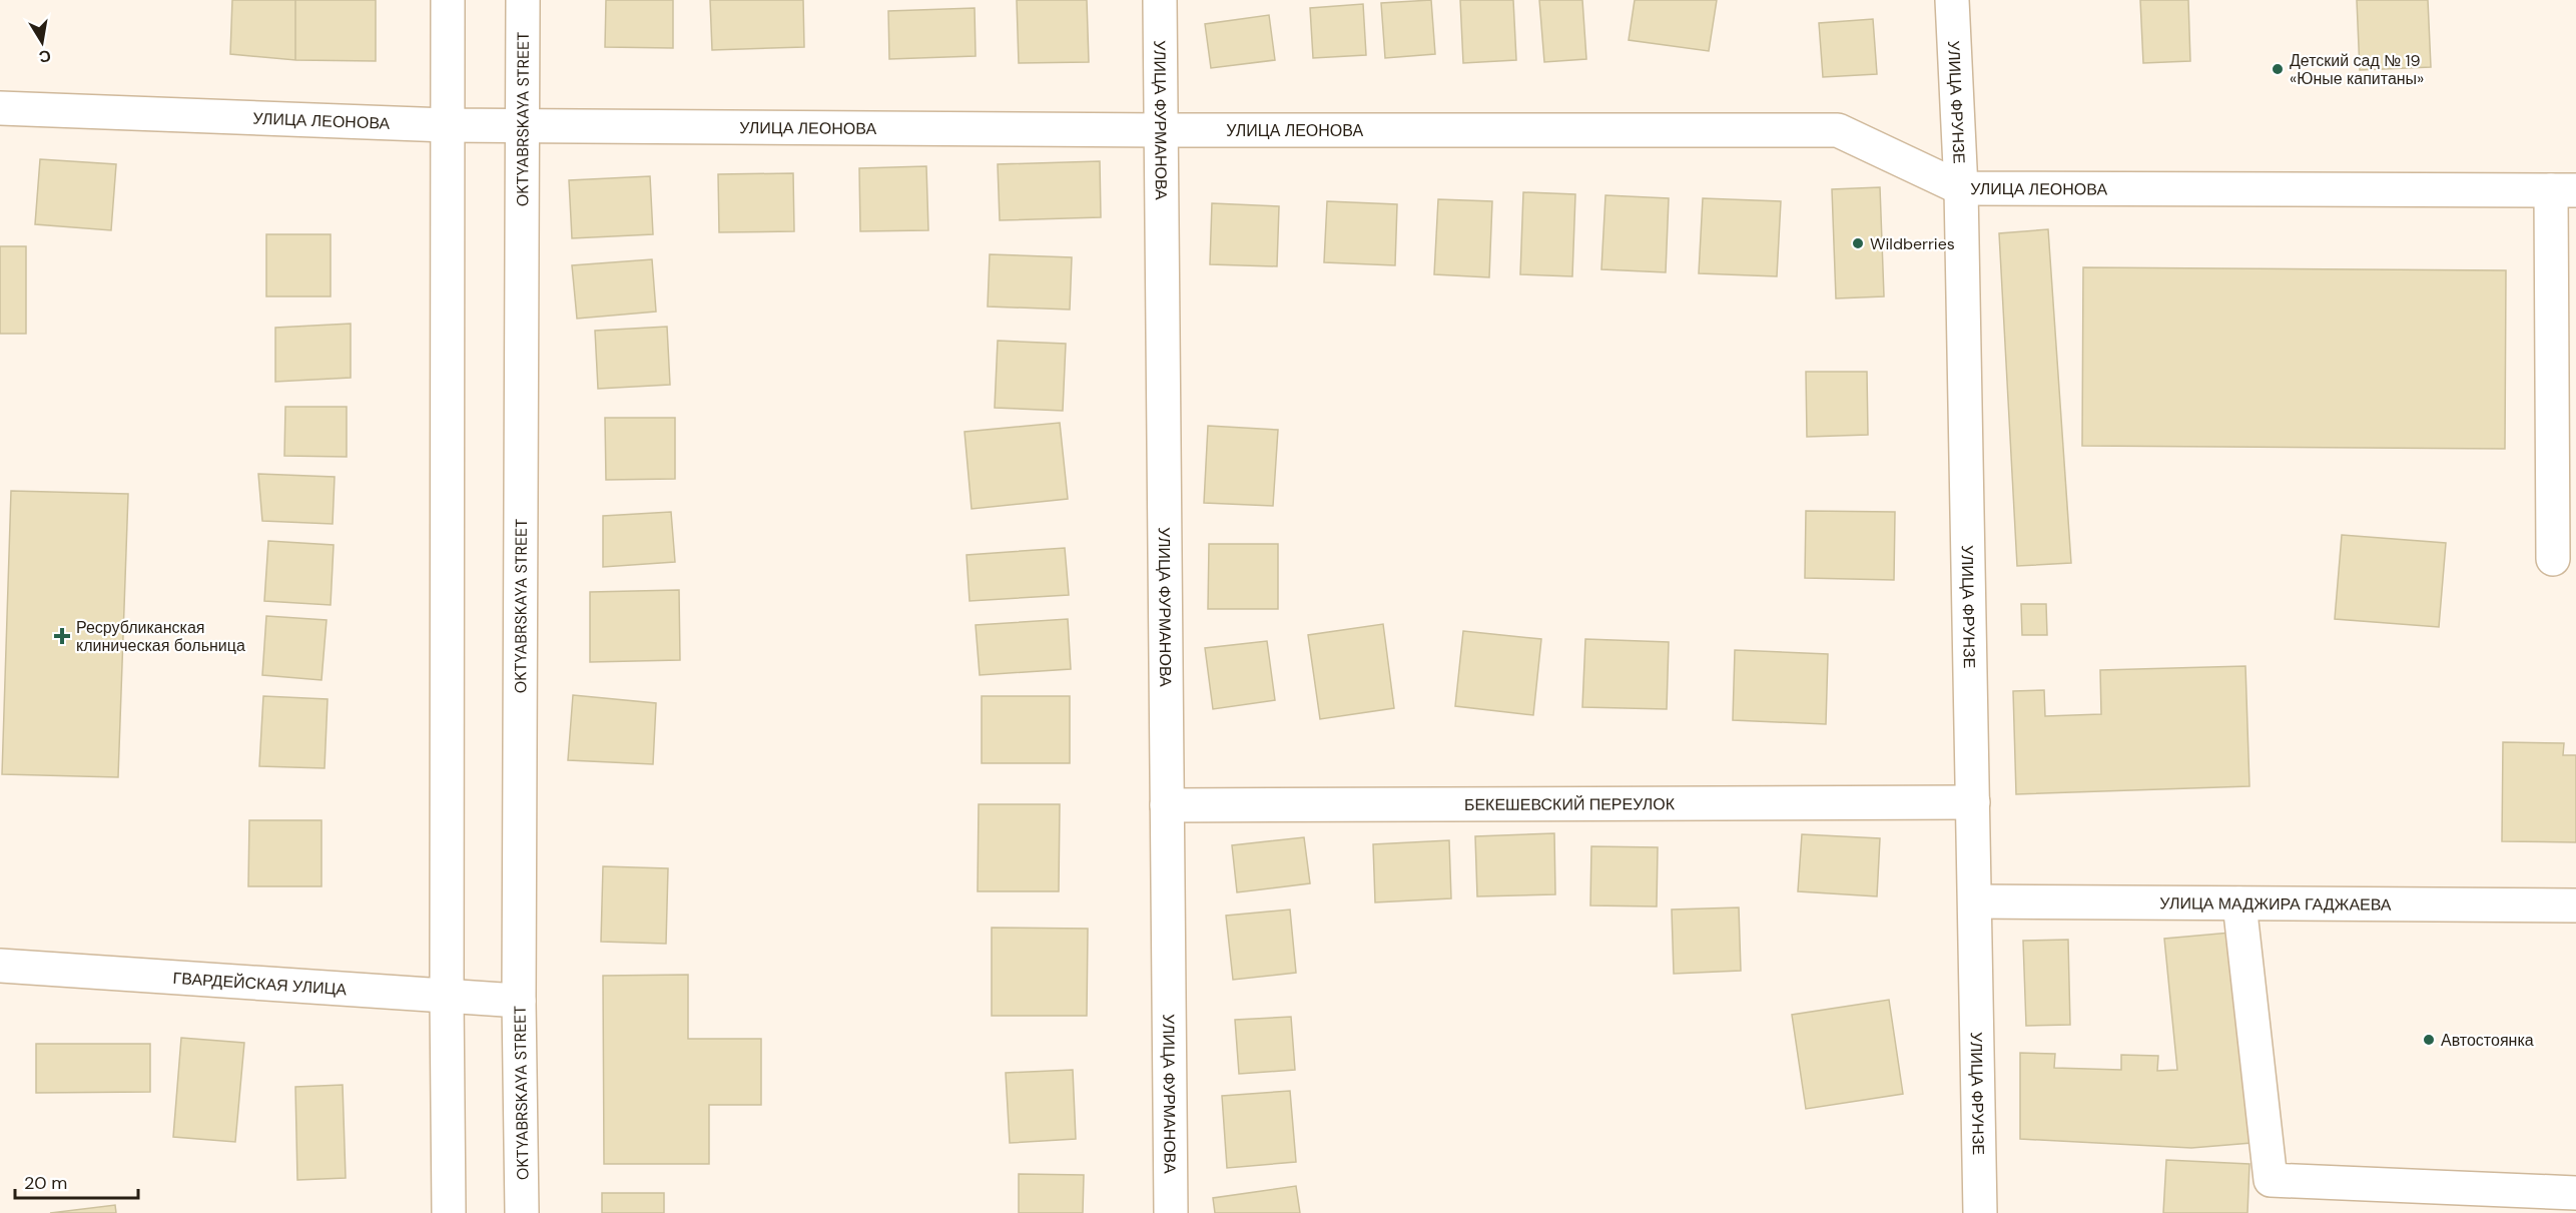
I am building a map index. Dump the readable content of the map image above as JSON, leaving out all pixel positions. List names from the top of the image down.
{
  "streets": {
    "street": [
      "УЛИЦА ФРУНЗЕ",
      "УЛИЦА ЛЕОНОВА",
      "OKTYABRSKAYA STREET",
      "УЛИЦА ФУРМАНОВА",
      "БЕКЕШЕВСКИЙ ПЕРЕУЛОК",
      "УЛИЦА МАДЖИРА ГАДЖАЕВА",
      "ГВАРДЕЙСКАЯ УЛИЦА"
    ]
  },
  "crossings": [
    ["УЛИЦА ФРУНЗЕ", "УЛИЦА ЛЕОНОВА"],
    ["УЛИЦА ФРУНЗЕ", "БЕКЕШЕВСКИЙ ПЕРЕУЛОК"],
    ["УЛИЦА ФРУНЗЕ", "УЛИЦА МАДЖИРА ГАДЖАЕВА"],
    ["УЛИЦА ЛЕОНОВА", "OKTYABRSKAYA STREET"],
    ["УЛИЦА ЛЕОНОВА", "УЛИЦА ФУРМАНОВА"],
    ["OKTYABRSKAYA STREET", "ГВАРДЕЙСКАЯ УЛИЦА"],
    ["УЛИЦА ФУРМАНОВА", "БЕКЕШЕВСКИЙ ПЕРЕУЛОК"]
  ],
  "places": {
    "other": ["Детский сад № 19 «Юные капитаны»", "Wildberries", "Автостоянка"],
    "health": ["Ресрубликанская клиническая больница"]
  },
  "scale_bar": "20 m",
  "north": "bottom"
}
